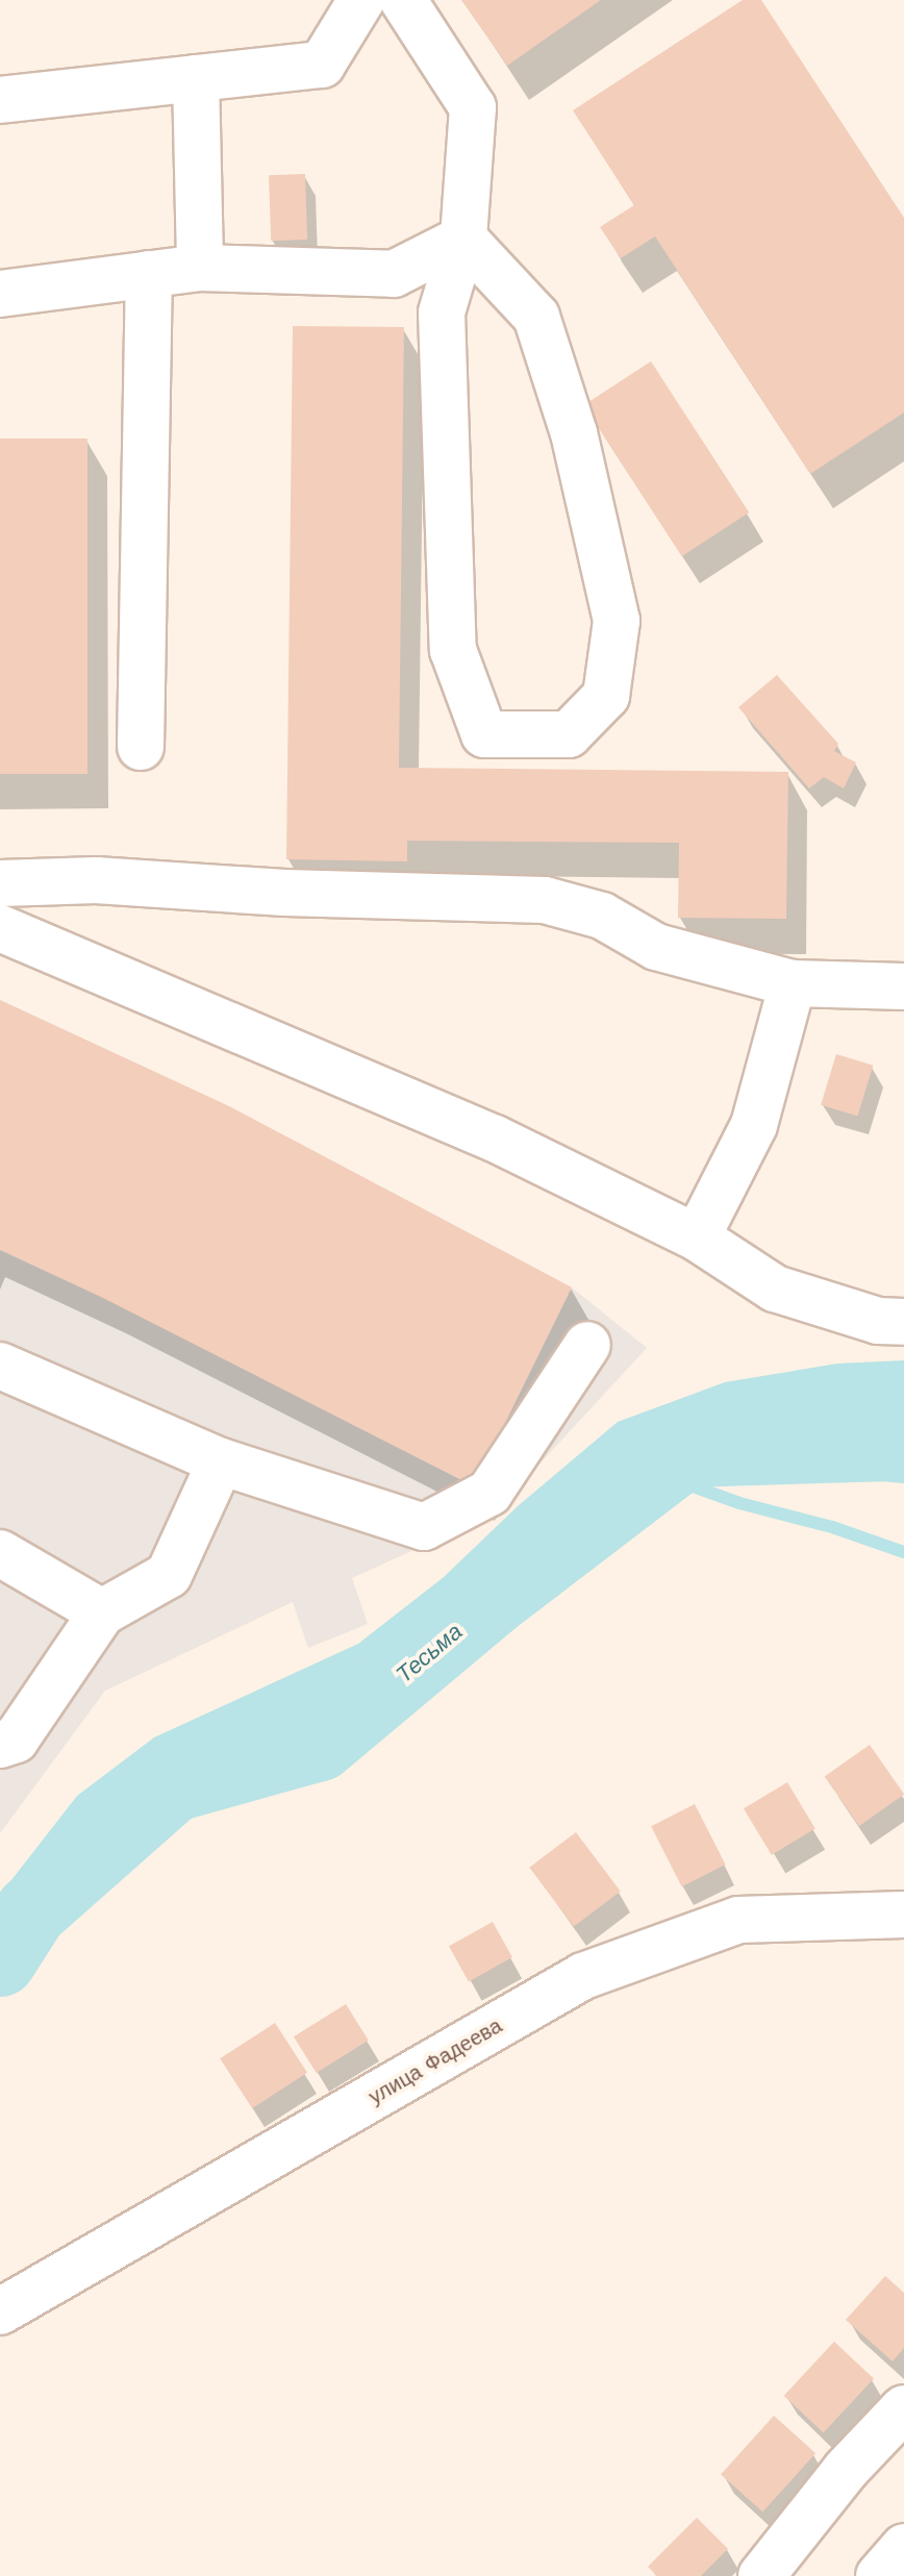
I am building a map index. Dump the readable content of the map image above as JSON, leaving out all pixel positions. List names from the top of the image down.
{
  "streets": {
    "street": ["улица Фадеева"]
  },
  "water": ["Тесьма"]
}
